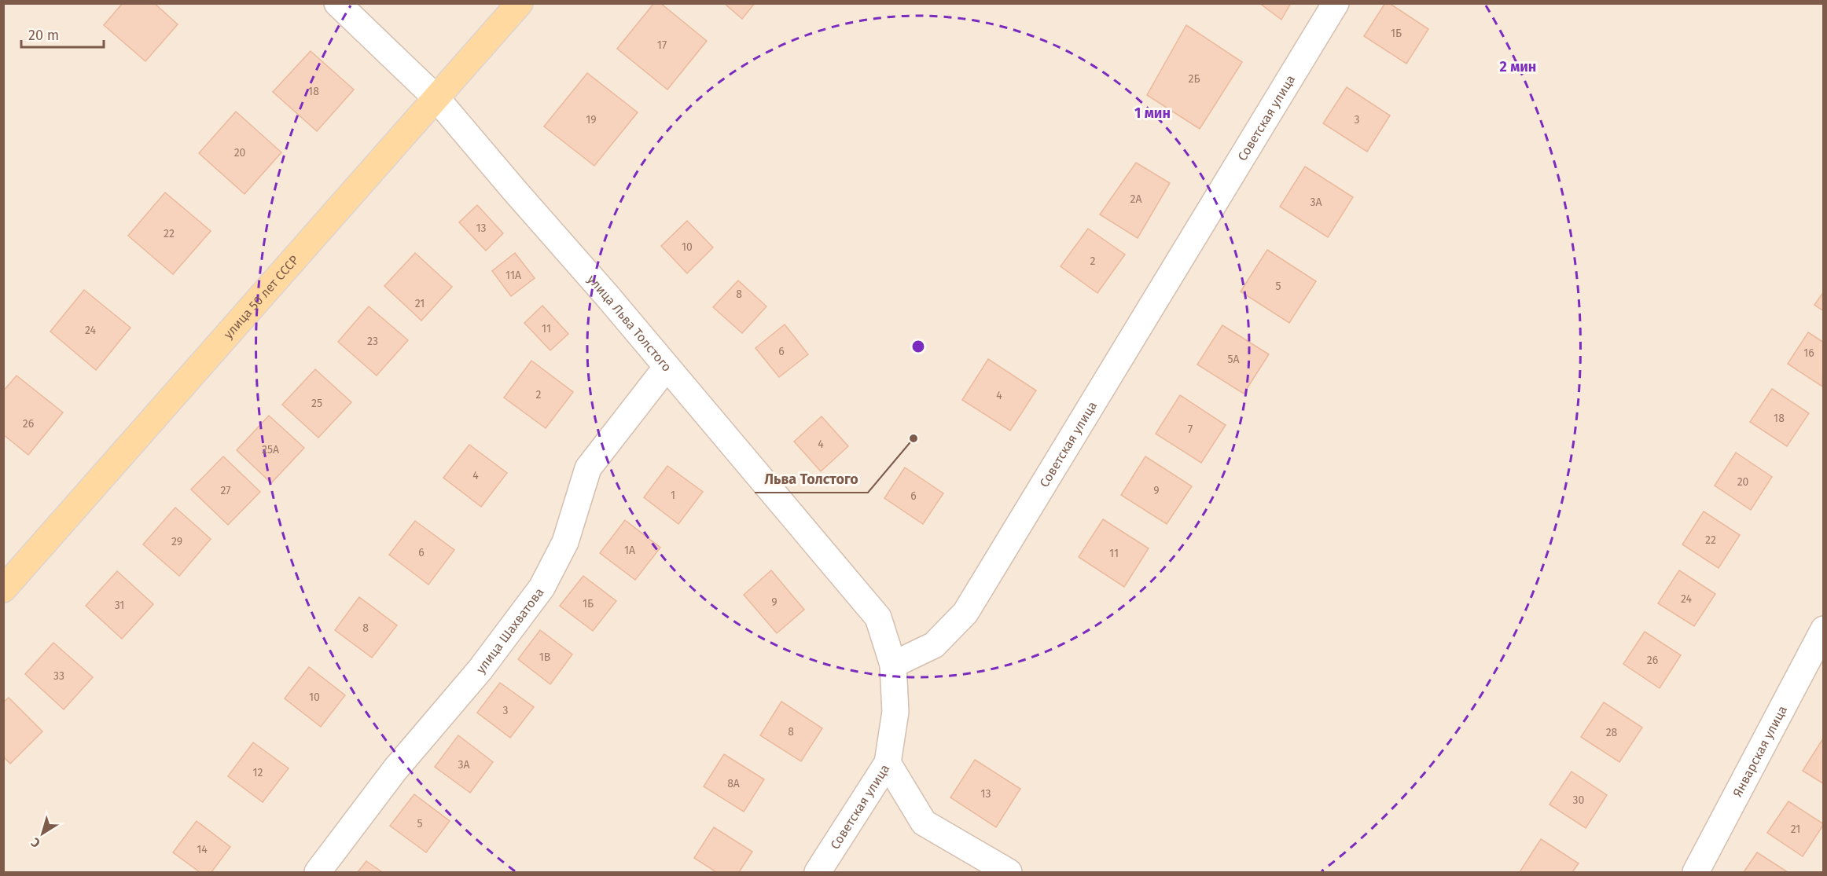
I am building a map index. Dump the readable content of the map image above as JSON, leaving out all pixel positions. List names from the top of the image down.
{
  "streets": {
    "main road": ["улица 50 лет СССР"],
    "street": [
      "Советская улица",
      "улица Льва Толстого",
      "улица Шахватова",
      "Январская улица"
    ]
  },
  "crossings": [
    ["Советская улица", "улица Льва Толстого"],
    ["улица 50 лет СССР", "улица Льва Толстого"],
    ["улица Льва Толстого", "улица Шахватова"]
  ],
  "places": ["Льва Толстого"],
  "house_numbers": [
    "1Б",
    "17",
    "2Б",
    "18",
    "19",
    "3",
    "20",
    "2А",
    "3А",
    "13",
    "22",
    "10",
    "2",
    "11А",
    "5",
    "8",
    "21",
    "11",
    "24",
    "23",
    "6",
    "16",
    "5А",
    "2",
    "4",
    "25",
    "18",
    "26",
    "7",
    "4",
    "25А",
    "4",
    "20",
    "27",
    "9",
    "1",
    "6",
    "22",
    "29",
    "1А",
    "6",
    "11",
    "24",
    "9",
    "1Б",
    "31",
    "8",
    "1В",
    "26",
    "33",
    "10",
    "3",
    "8",
    "28",
    "3А",
    "12",
    "8А",
    "13",
    "30",
    "5",
    "21",
    "14"
  ],
  "scale_bar": "20 m",
  "north": "bottom left",
  "rings": ["2 мин", "1 мин"]
}
